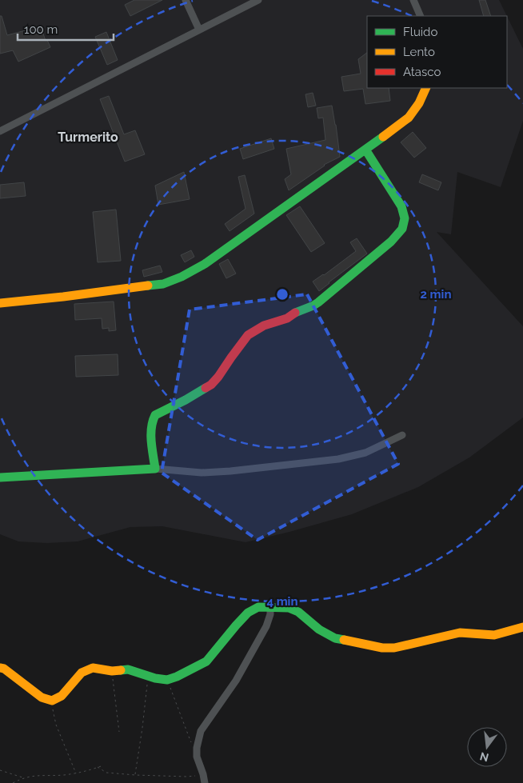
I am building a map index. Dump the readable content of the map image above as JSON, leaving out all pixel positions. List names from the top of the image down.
{
  "districts": ["Turmerito"],
  "legend": ["Fluido", "Lento", "Atasco"],
  "scale_bar": "100 m",
  "north": "bottom",
  "rings": ["2 min", "4 min"]
}
